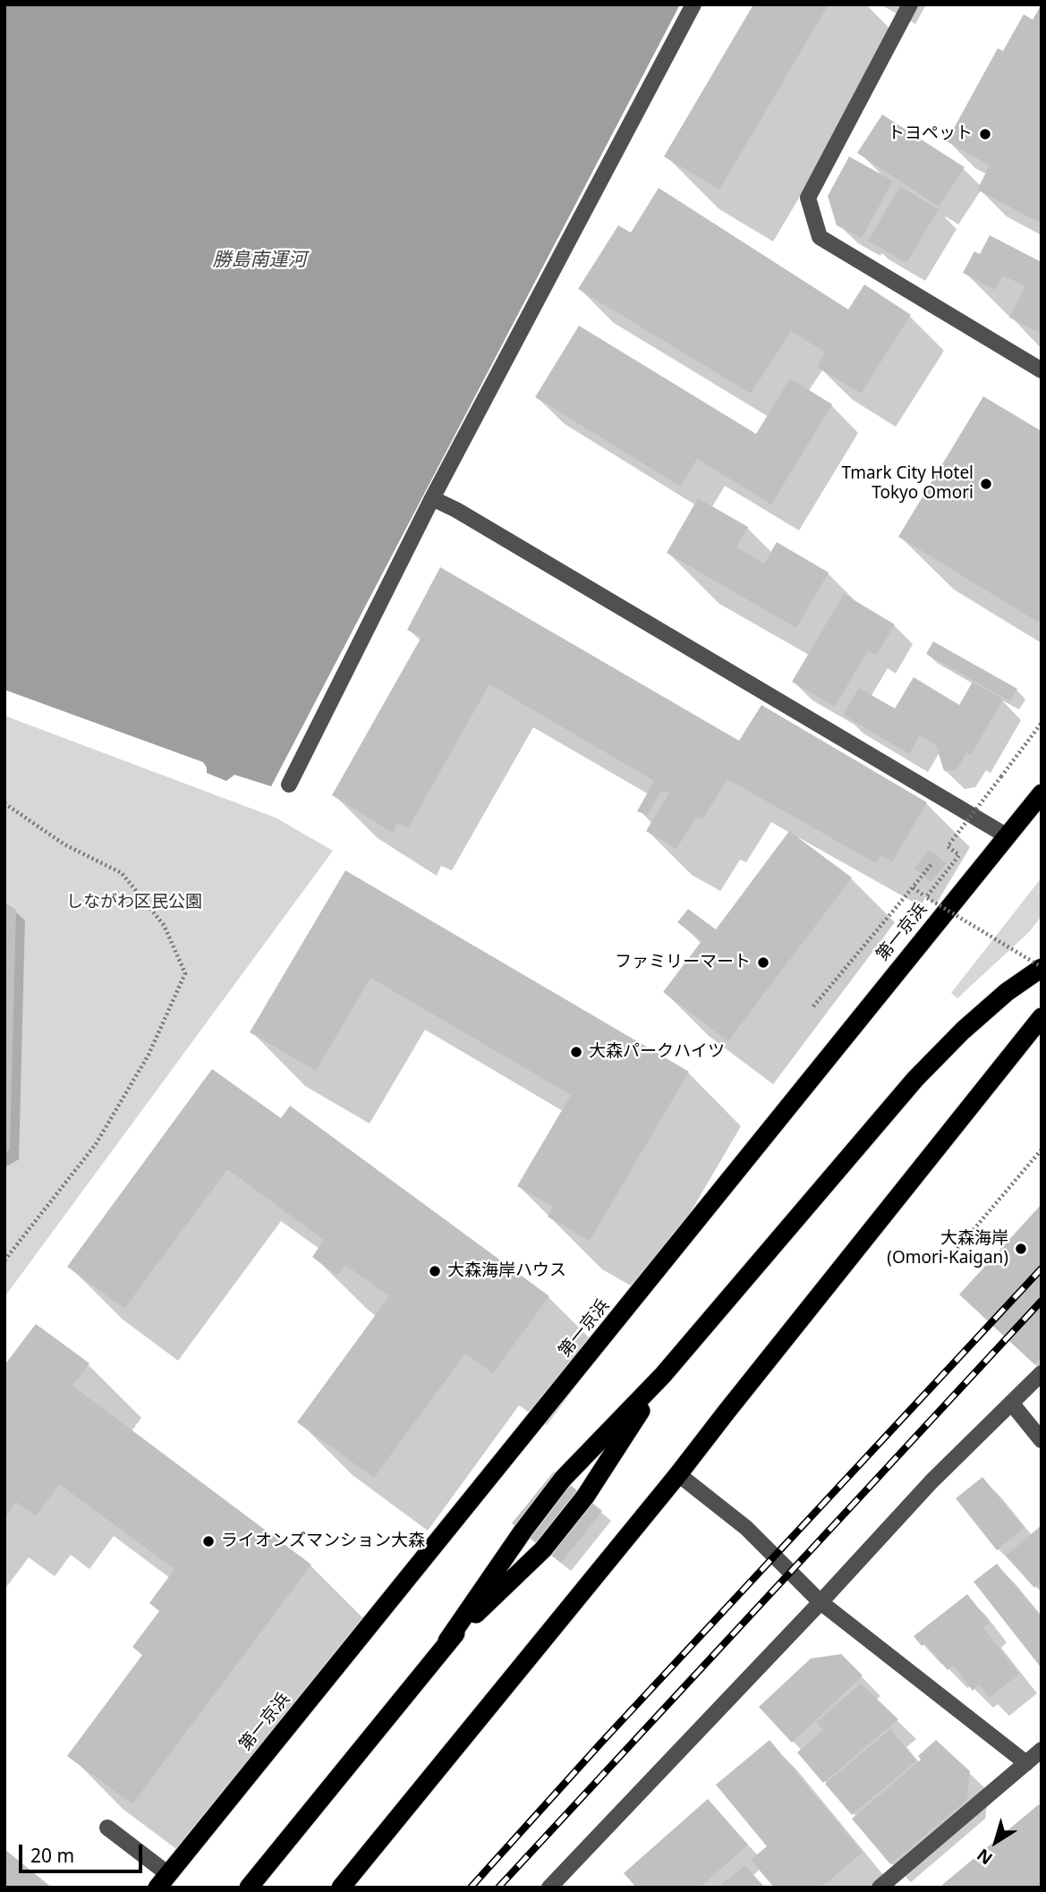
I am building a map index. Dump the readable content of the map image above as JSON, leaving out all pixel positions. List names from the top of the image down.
{
  "streets": {
    "highway": ["第一京浜"]
  },
  "water": ["勝島南運河"],
  "parks": ["しながわ区民公園"],
  "places": [
    "トヨペット",
    "Tmark City Hotel Tokyo Omori",
    "ファミリーマート",
    "大森パークハイツ",
    "大森海岸 (Omori-Kaigan)",
    "大森海岸ハウス",
    "ライオンズマンション大森"
  ],
  "scale_bar": "20 m",
  "north": "bottom left"
}
